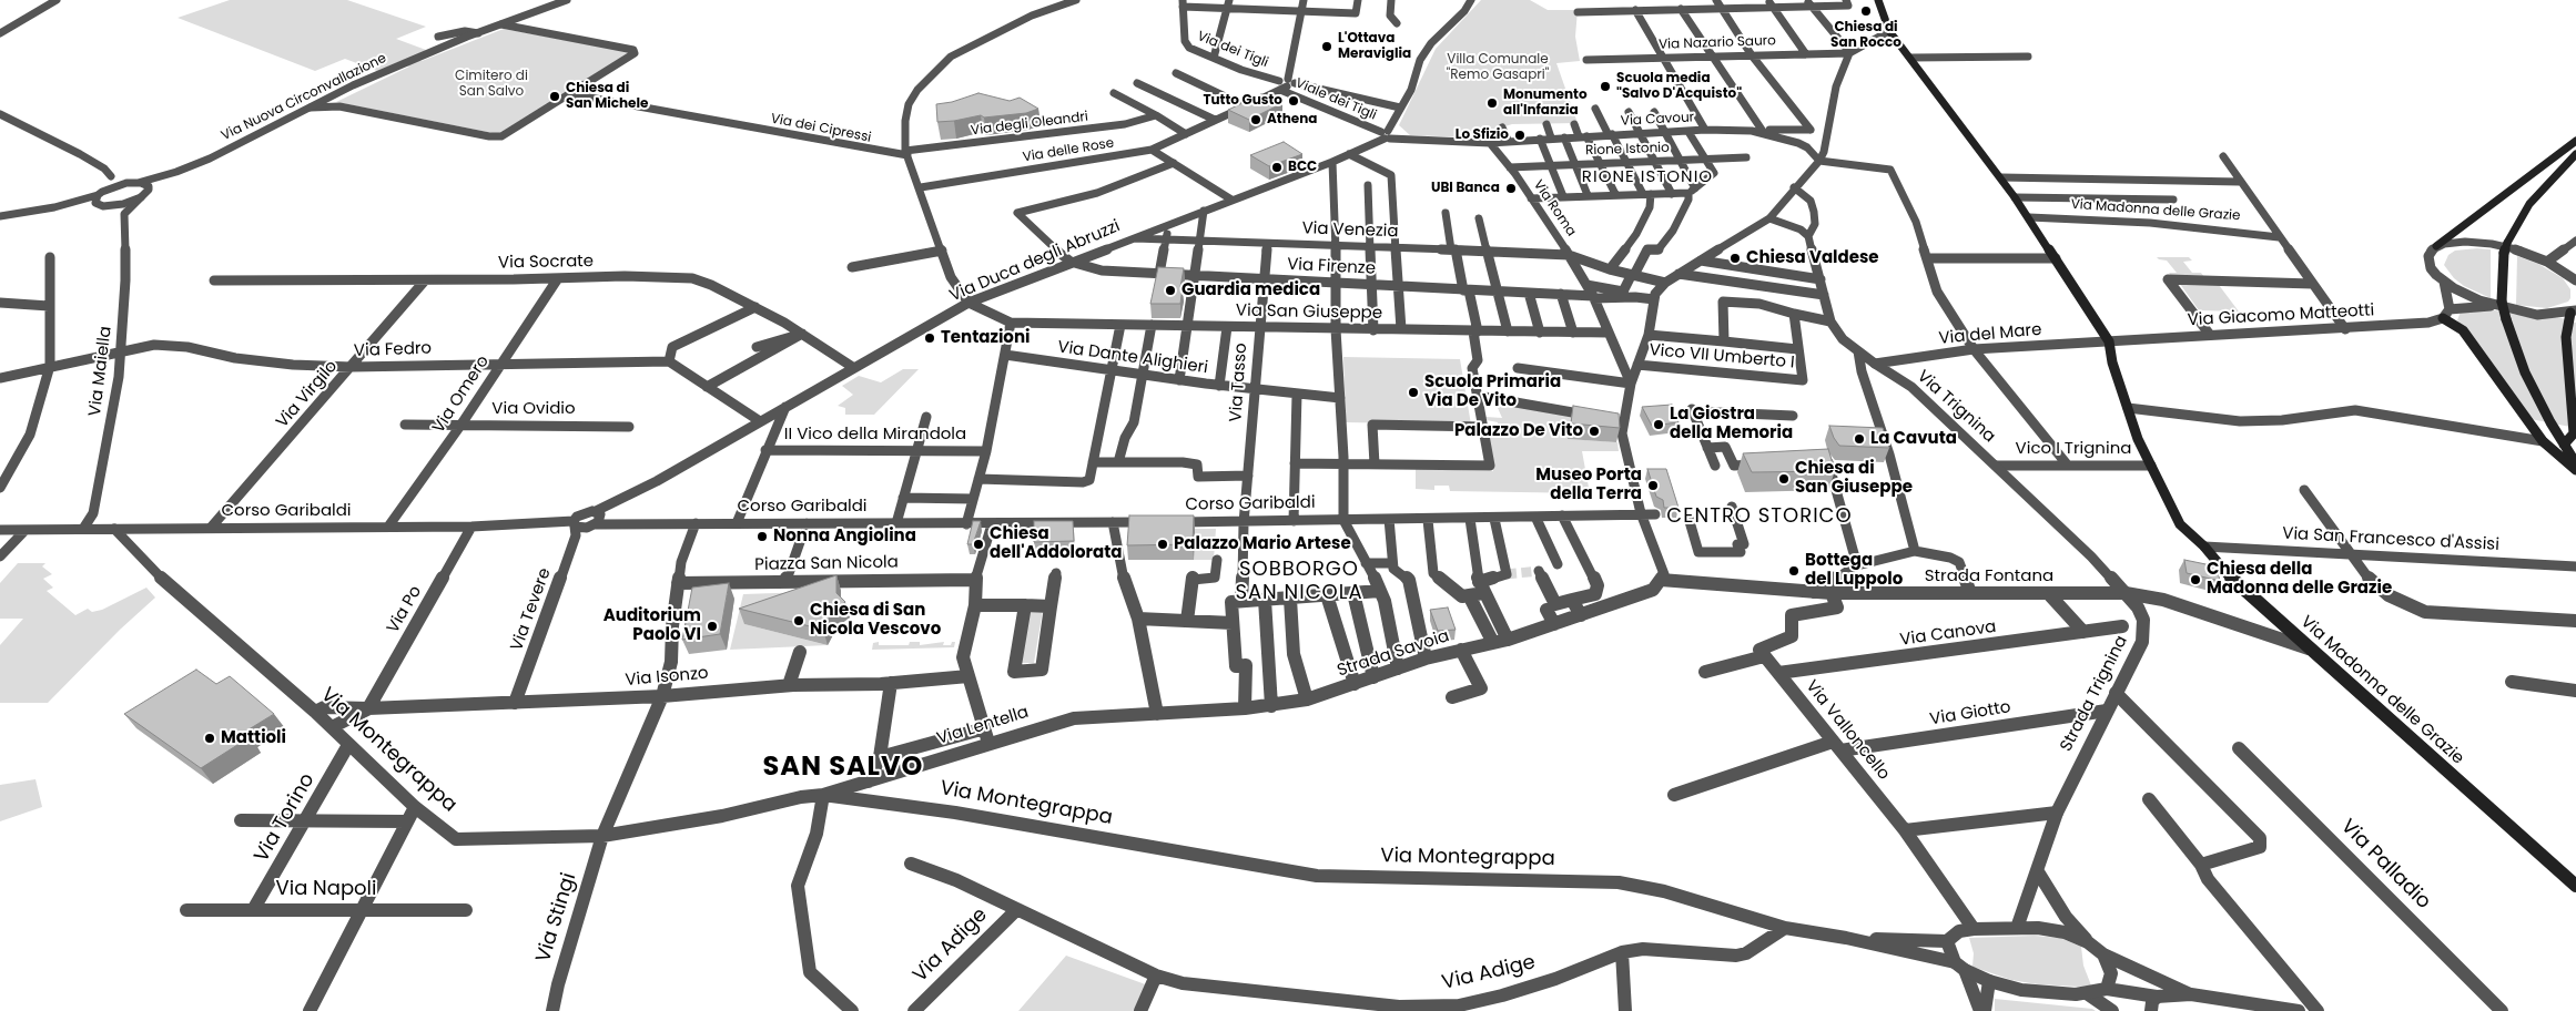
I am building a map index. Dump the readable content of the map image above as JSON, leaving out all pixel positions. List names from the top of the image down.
{
  "streets": {
    "main road": ["Via Madonna delle Grazie"],
    "street": [
      "Via Nazario Sauro",
      "Via dei Tigli",
      "Via Nuova Circonvallazione",
      "Viale dei Tigli",
      "Via Cavour",
      "Via degli Oleandri",
      "Via dei Cipressi",
      "Rione Istonio",
      "Via delle Rose",
      "Via Roma",
      "Via Venezia",
      "Via Duca degli Abruzzi",
      "Via Socrate",
      "Via Firenze",
      "Via San Giuseppe",
      "Via Giacomo Matteotti",
      "Via del Mare",
      "Via Fedro",
      "Vico VII Umberto I",
      "Via Dante Alighieri",
      "Via Maiella",
      "Via Tasso",
      "Via Virgilo",
      "Via Omero",
      "Via Trignina",
      "Via Ovidio",
      "II Vico della Mirandola",
      "Vico I Trignina",
      "Corso Garibaldi",
      "Via San Francesco d'Assisi",
      "Piazza San Nicola",
      "Strada Fontana",
      "Via Po",
      "Via Tevere",
      "Via Canova",
      "Strada Savoia",
      "Via Isonzo",
      "Strada Trignina",
      "Via Giotto",
      "Via Lentella",
      "Via Valloncello",
      "Via Montegrappa",
      "Via Torino",
      "Via Palladio",
      "Via Napoli",
      "Via Stingi",
      "Via Adige"
    ]
  },
  "crossings": [
    ["Via dei Tigli", "Viale dei Tigli"],
    ["Via dei Tigli", "Via delle Rose"],
    ["Viale dei Tigli", "Via delle Rose"],
    ["Viale dei Tigli", "Via Duca degli Abruzzi"],
    ["Via Cavour", "Via Roma"],
    ["Via degli Oleandri", "Via dei Cipressi"],
    ["Rione Istonio", "Via Roma"],
    ["Via Roma", "Via Venezia"],
    ["Via Roma", "Via Firenze"],
    ["Via Roma", "Via San Giuseppe"],
    ["Via Madonna delle Grazie", "Via Giacomo Matteotti"],
    ["Via Madonna delle Grazie", "Via del Mare"],
    ["Via Madonna delle Grazie", "Vico I Trignina"],
    ["Via Madonna delle Grazie", "Via San Francesco d'Assisi"],
    ["Via Madonna delle Grazie", "Strada Fontana"],
    ["Via Venezia", "Via Duca degli Abruzzi"],
    ["Via Venezia", "Via Tasso"],
    ["Via Duca degli Abruzzi", "Via Socrate"],
    ["Via Duca degli Abruzzi", "Via Firenze"],
    ["Via Duca degli Abruzzi", "Corso Garibaldi"],
    ["Via Duca degli Abruzzi", "Via Tevere"],
    ["Via Socrate", "Via Virgilo"],
    ["Via Socrate", "Via Omero"],
    ["Via Firenze", "Via Tasso"],
    ["Via San Giuseppe", "Via Tasso"],
    ["Via Giacomo Matteotti", "Via del Mare"],
    ["Via del Mare", "Via Trignina"],
    ["Via Fedro", "Via Maiella"],
    ["Via Fedro", "Via Virgilo"],
    ["Via Fedro", "Via Omero"],
    ["Via Dante Alighieri", "Via Tasso"],
    ["Via Maiella", "Corso Garibaldi"],
    ["Via Tasso", "Corso Garibaldi"],
    ["Via Virgilo", "Corso Garibaldi"],
    ["Via Omero", "Via Ovidio"],
    ["Via Omero", "Corso Garibaldi"],
    ["Via Trignina", "Vico I Trignina"],
    ["Via Trignina", "Strada Fontana"],
    ["Via Trignina", "Strada Trignina"],
    ["Corso Garibaldi", "Via Po"],
    ["Corso Garibaldi", "Via Tevere"],
    ["Corso Garibaldi", "Via Montegrappa"],
    ["Corso Garibaldi", "Via Stingi"],
    ["Piazza San Nicola", "Via Stingi"],
    ["Strada Fontana", "Strada Savoia"],
    ["Strada Fontana", "Strada Trignina"],
    ["Via Po", "Via Isonzo"],
    ["Via Tevere", "Via Isonzo"],
    ["Via Canova", "Via Valloncello"],
    ["Strada Savoia", "Via Lentella"],
    ["Via Isonzo", "Via Montegrappa"],
    ["Via Isonzo", "Via Stingi"],
    ["Strada Trignina", "Via Giotto"],
    ["Via Giotto", "Via Valloncello"],
    ["Via Lentella", "Via Montegrappa"],
    ["Via Montegrappa", "Via Torino"],
    ["Via Montegrappa", "Via Stingi"],
    ["Via Montegrappa", "Via Adige"],
    ["Via Torino", "Via Napoli"]
  ],
  "districts": [
    "RIONE ISTONIO",
    "CENTRO STORICO",
    "SOBBORGO SAN NICOLA",
    "SAN SALVO"
  ],
  "parks": ["Villa Comunale \"Remo Gasapri\"", "Cimitero di San Salvo"],
  "places": [
    "Chiesa di San Rocco",
    "L'Ottava Meraviglia",
    "Scuola media \"Salvo D'Acquisto\"",
    "Chiesa di San Michele",
    "Tutto Gusto",
    "Monumento all'Infanzia",
    "Athena",
    "Lo Sfizio",
    "BCC",
    "UBI Banca",
    "Chiesa Valdese",
    "Guardia medica",
    "Tentazioni",
    "Scuola Primaria Via De Vito",
    "La Giostra della Memoria",
    "Palazzo De Vito",
    "La Cavuta",
    "Chiesa di San Giuseppe",
    "Museo Porta della Terra",
    "Nonna Angiolina",
    "Chiesa dell'Addolorata",
    "Palazzo Mario Artese",
    "Bottega del Luppolo",
    "Chiesa della Madonna delle Grazie",
    "Chiesa di San Nicola Vescovo",
    "Auditorium Paolo VI",
    "Mattioli"
  ]
}
